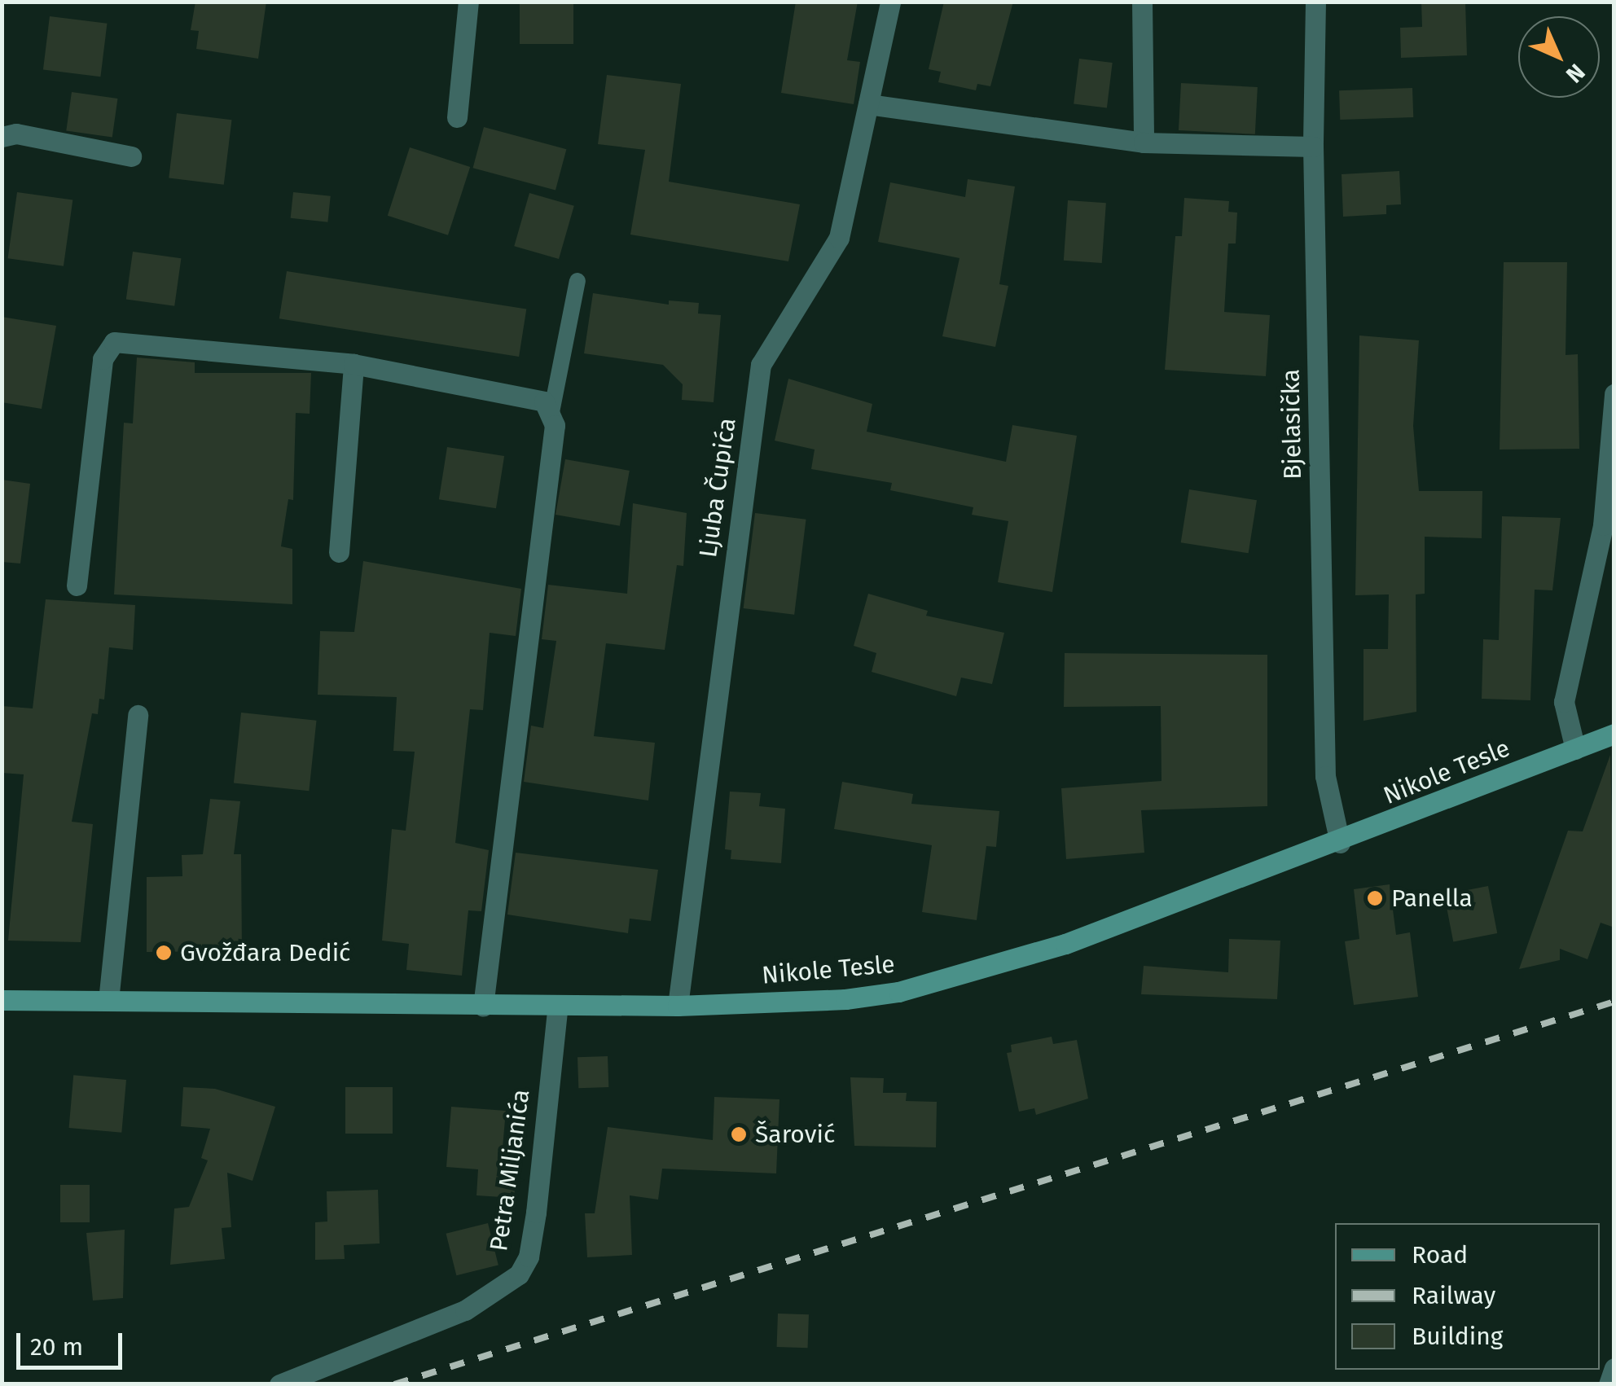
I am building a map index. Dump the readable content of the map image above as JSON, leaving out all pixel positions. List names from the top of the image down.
{
  "streets": {
    "street": [
      "Bjelasička",
      "Ljuba Čupića",
      "Nikole Tesle",
      "Petra Miljanića"
    ]
  },
  "crossings": [
    ["Bjelasička", "Nikole Tesle"],
    ["Ljuba Čupića", "Nikole Tesle"],
    ["Nikole Tesle", "Petra Miljanića"]
  ],
  "places": ["Panella", "Gvožđara Dedić", "Šarović"],
  "legend": ["Road", "Railway", "Building"],
  "scale_bar": "20 m",
  "north": "bottom right"
}
